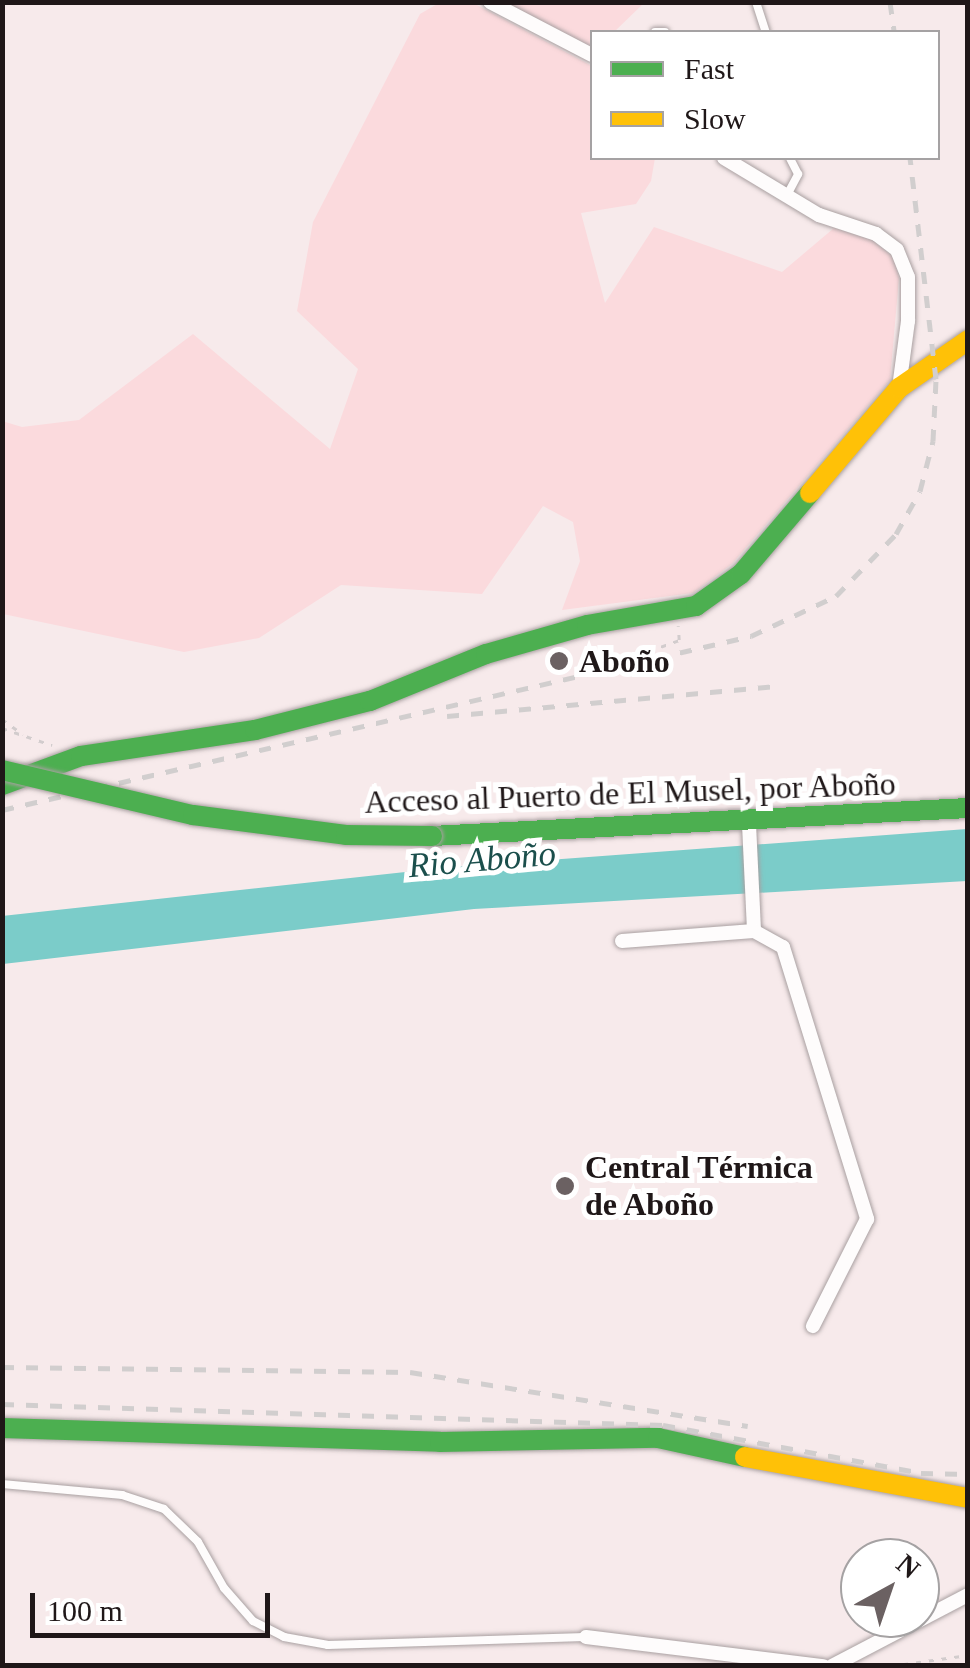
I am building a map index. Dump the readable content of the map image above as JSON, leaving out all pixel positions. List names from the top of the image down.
{
  "streets": {
    "street": ["Acceso al Puerto de El Musel, por Aboño"]
  },
  "water": ["Rio Aboño"],
  "places": ["Aboño", "Central Térmica de Aboño"],
  "legend": ["Fast", "Slow"],
  "scale_bar": "100 m",
  "north": "top right"
}
